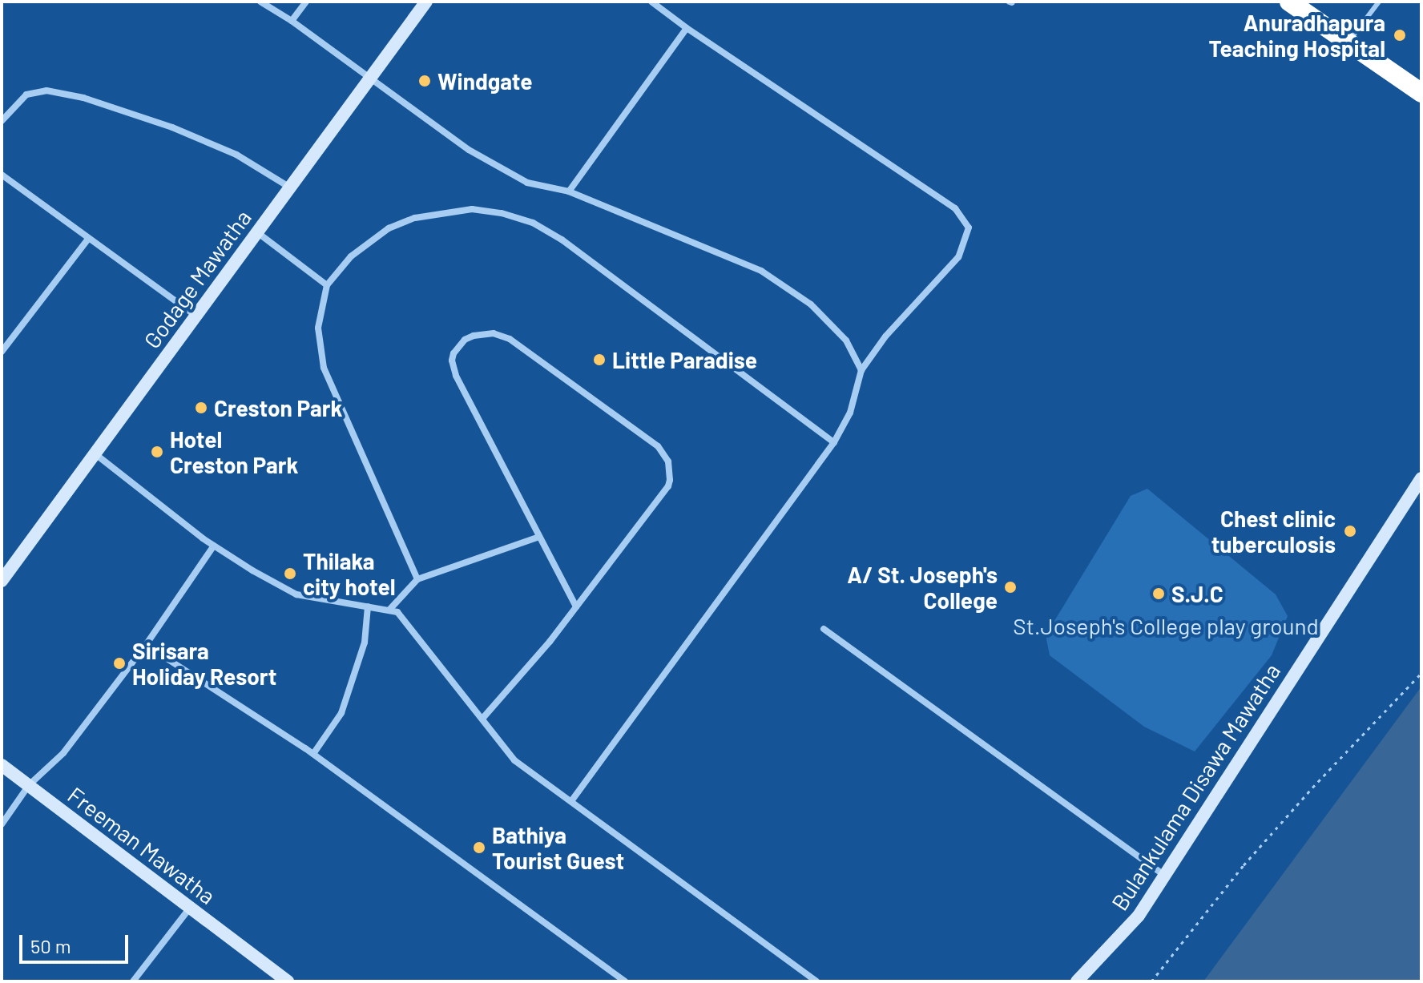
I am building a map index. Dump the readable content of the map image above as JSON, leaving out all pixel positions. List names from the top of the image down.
{
  "streets": {
    "street": ["Godage Mawatha", "Bulankulama Disawa Mawatha", "Freeman Mawatha"]
  },
  "parks": ["St.Joseph's College play ground"],
  "places": [
    "Anuradhapura Teaching Hospital",
    "Windgate",
    "Little Paradise",
    "Creston Park",
    "Hotel Creston Park",
    "Chest clinic tuberculosis",
    "Thilaka city hotel",
    "A/ St. Joseph's College",
    "S.J.C",
    "Sirisara Holiday Resort",
    "Bathiya Tourist Guest"
  ],
  "scale_bar": "50 m"
}
